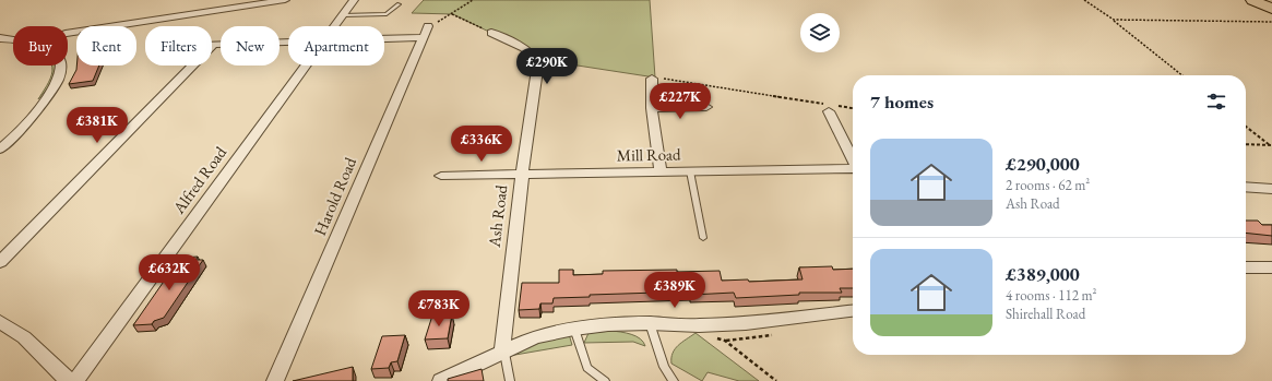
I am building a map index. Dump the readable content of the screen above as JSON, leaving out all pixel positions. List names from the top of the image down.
{
  "streets": {
    "street": [
      "Mill Road",
      "Alfred Road",
      "Harold Road",
      "Ash Road"
    ]
  },
  "crossings": [
    ["Mill Road", "Ash Road"]
  ],
  "page": {
    "chip": [
      "Buy",
      "Rent",
      "Filters",
      "New",
      "Apartment"
    ],
    "price": [
      "£290K",
      "£227K",
      "£381K",
      "£336K",
      "£632K",
      "£389K",
      "£783K"
    ],
    "heading": "7 homes",
    "list": [
      {
        "name": "£290,000",
        "note": "2 rooms · 62 m² · Ash Road"
      },
      {
        "name": "£389,000",
        "note": "4 rooms · 112 m² · Shirehall Road"
      }
    ]
  }
}
